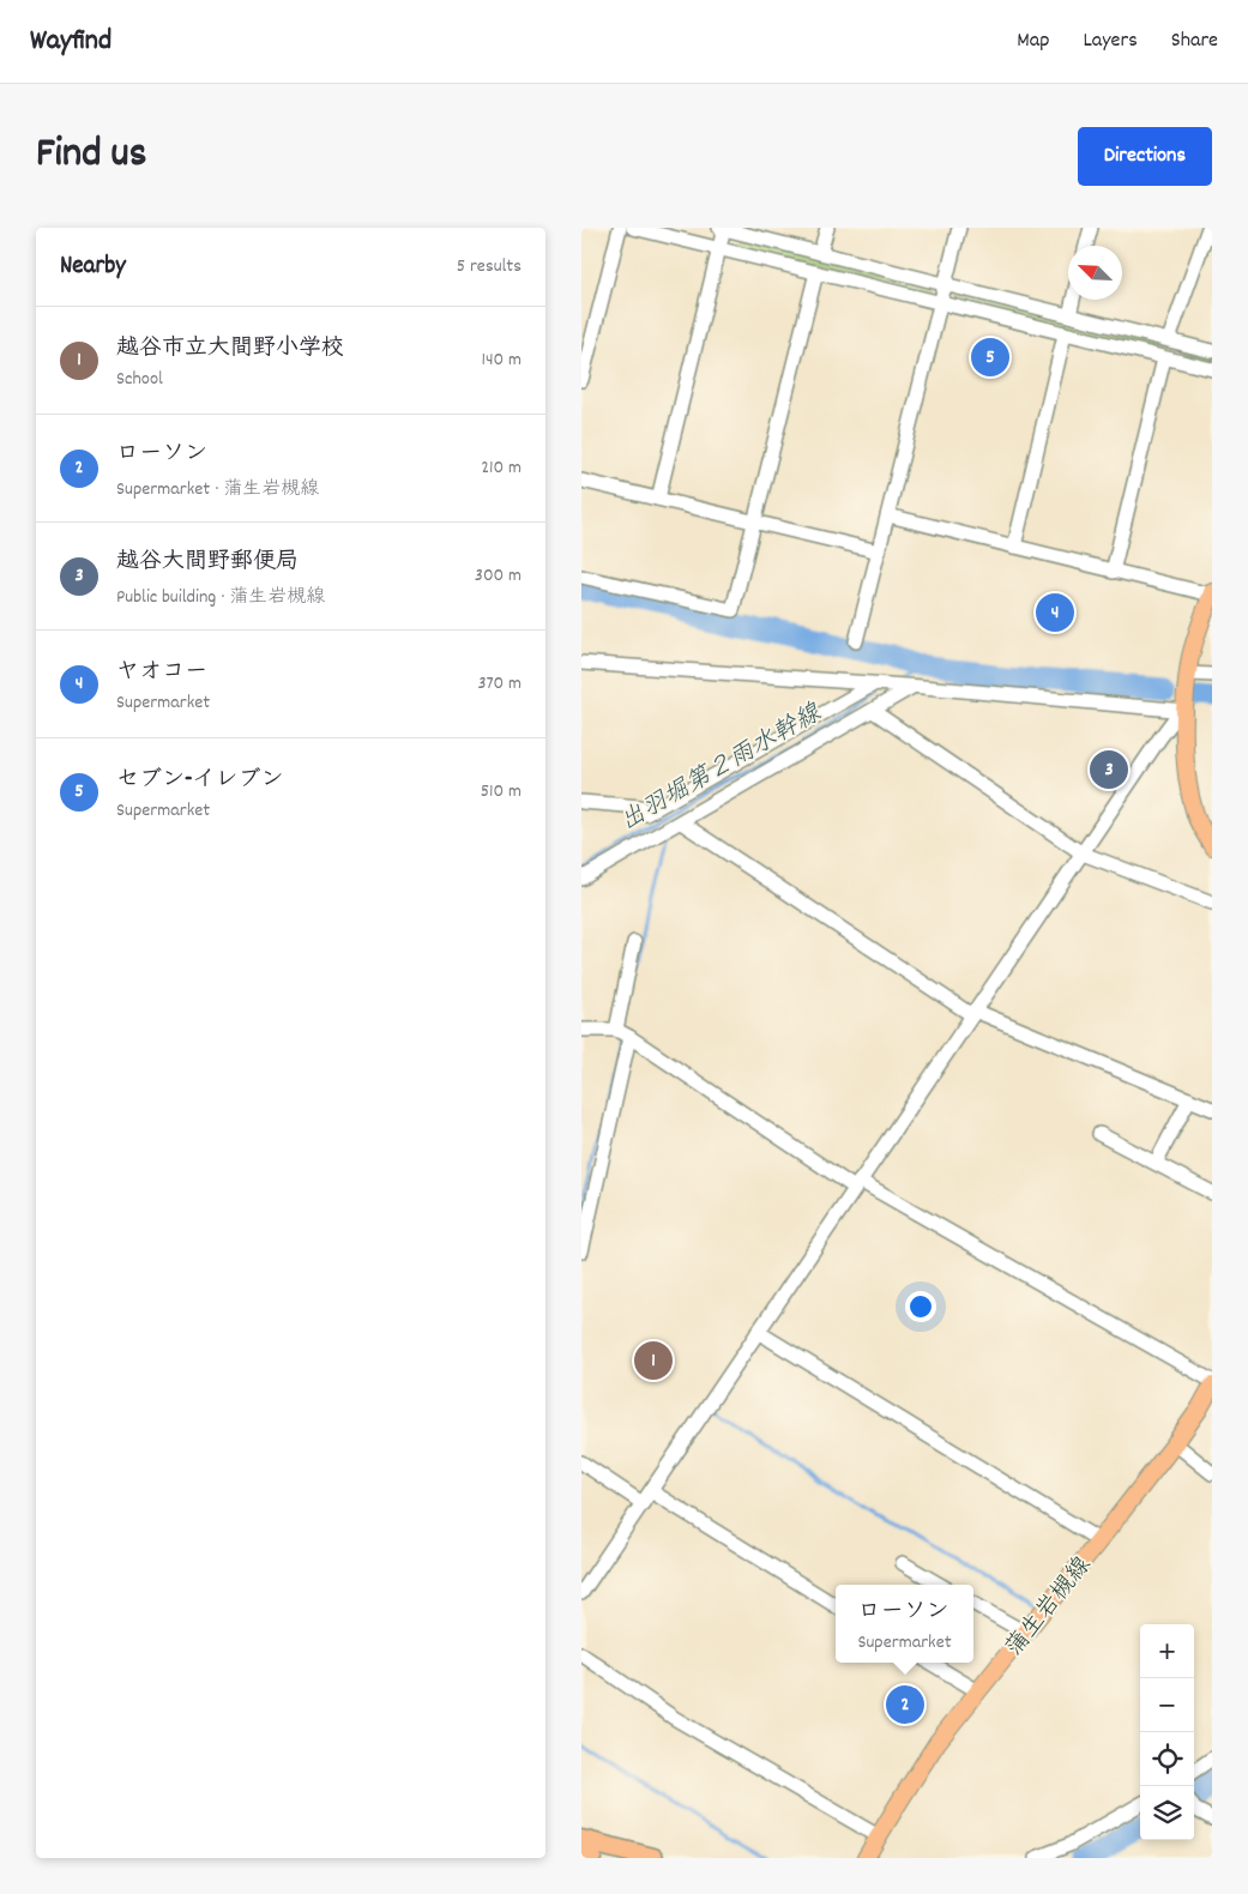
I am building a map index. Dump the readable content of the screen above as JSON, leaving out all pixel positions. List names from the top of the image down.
{
  "streets": {
    "main road": ["蒲生岩槻線"]
  },
  "water": ["出羽堀第２雨水幹線"],
  "north": "top left",
  "page": {
    "header": "Wayfind",
    "nav": ["Map", "Layers", "Share"],
    "title": "Find us",
    "buttons": "Directions",
    "heading": ["Nearby", "5 results"],
    "list": [
      {
        "mark": "1",
        "name": "越谷市立大間野小学校",
        "note": "School",
        "value": "140 m"
      },
      {
        "mark": "2",
        "name": "ローソン",
        "note": "Supermarket · 蒲生岩槻線",
        "value": "210 m"
      },
      {
        "mark": "3",
        "name": "越谷大間野郵便局",
        "note": "Public building · 蒲生岩槻線",
        "value": "300 m"
      },
      {
        "mark": "4",
        "name": "ヤオコー",
        "note": "Supermarket",
        "value": "370 m"
      },
      {
        "mark": "5",
        "name": "セブン-イレブン",
        "note": "Supermarket",
        "value": "510 m"
      }
    ],
    "pins": [
      "5",
      "4",
      "3",
      "1",
      "2"
    ],
    "popup": ["ローソン", "Supermarket"],
    "map_buttons": ["+", "−"]
  }
}
